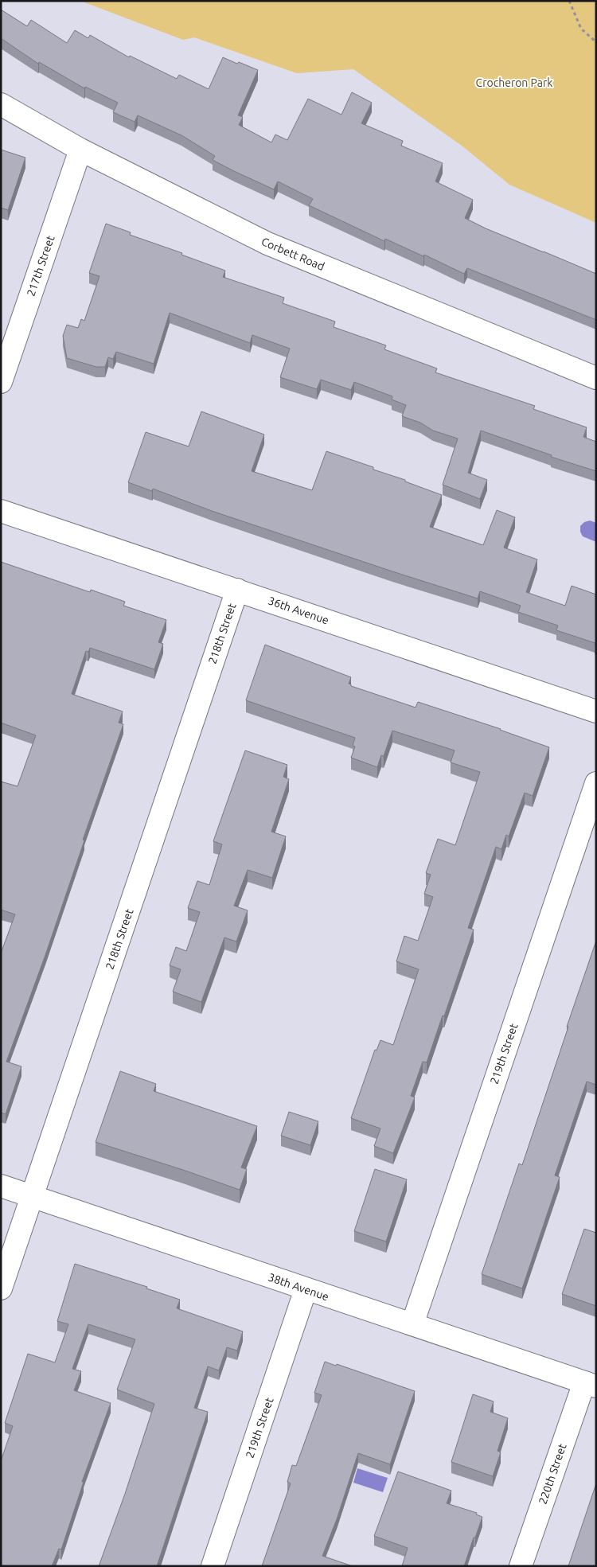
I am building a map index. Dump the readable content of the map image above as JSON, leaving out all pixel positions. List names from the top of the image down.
{
  "streets": {
    "street": [
      "Corbett Road",
      "217th Street",
      "36th Avenue",
      "218th Street",
      "219th Street",
      "38th Avenue",
      "220th Street"
    ]
  },
  "crossings": [
    ["Corbett Road", "217th Street"],
    ["36th Avenue", "218th Street"],
    ["218th Street", "38th Avenue"],
    ["219th Street", "38th Avenue"],
    ["38th Avenue", "220th Street"]
  ],
  "parks": ["Crocheron Park"]
}
